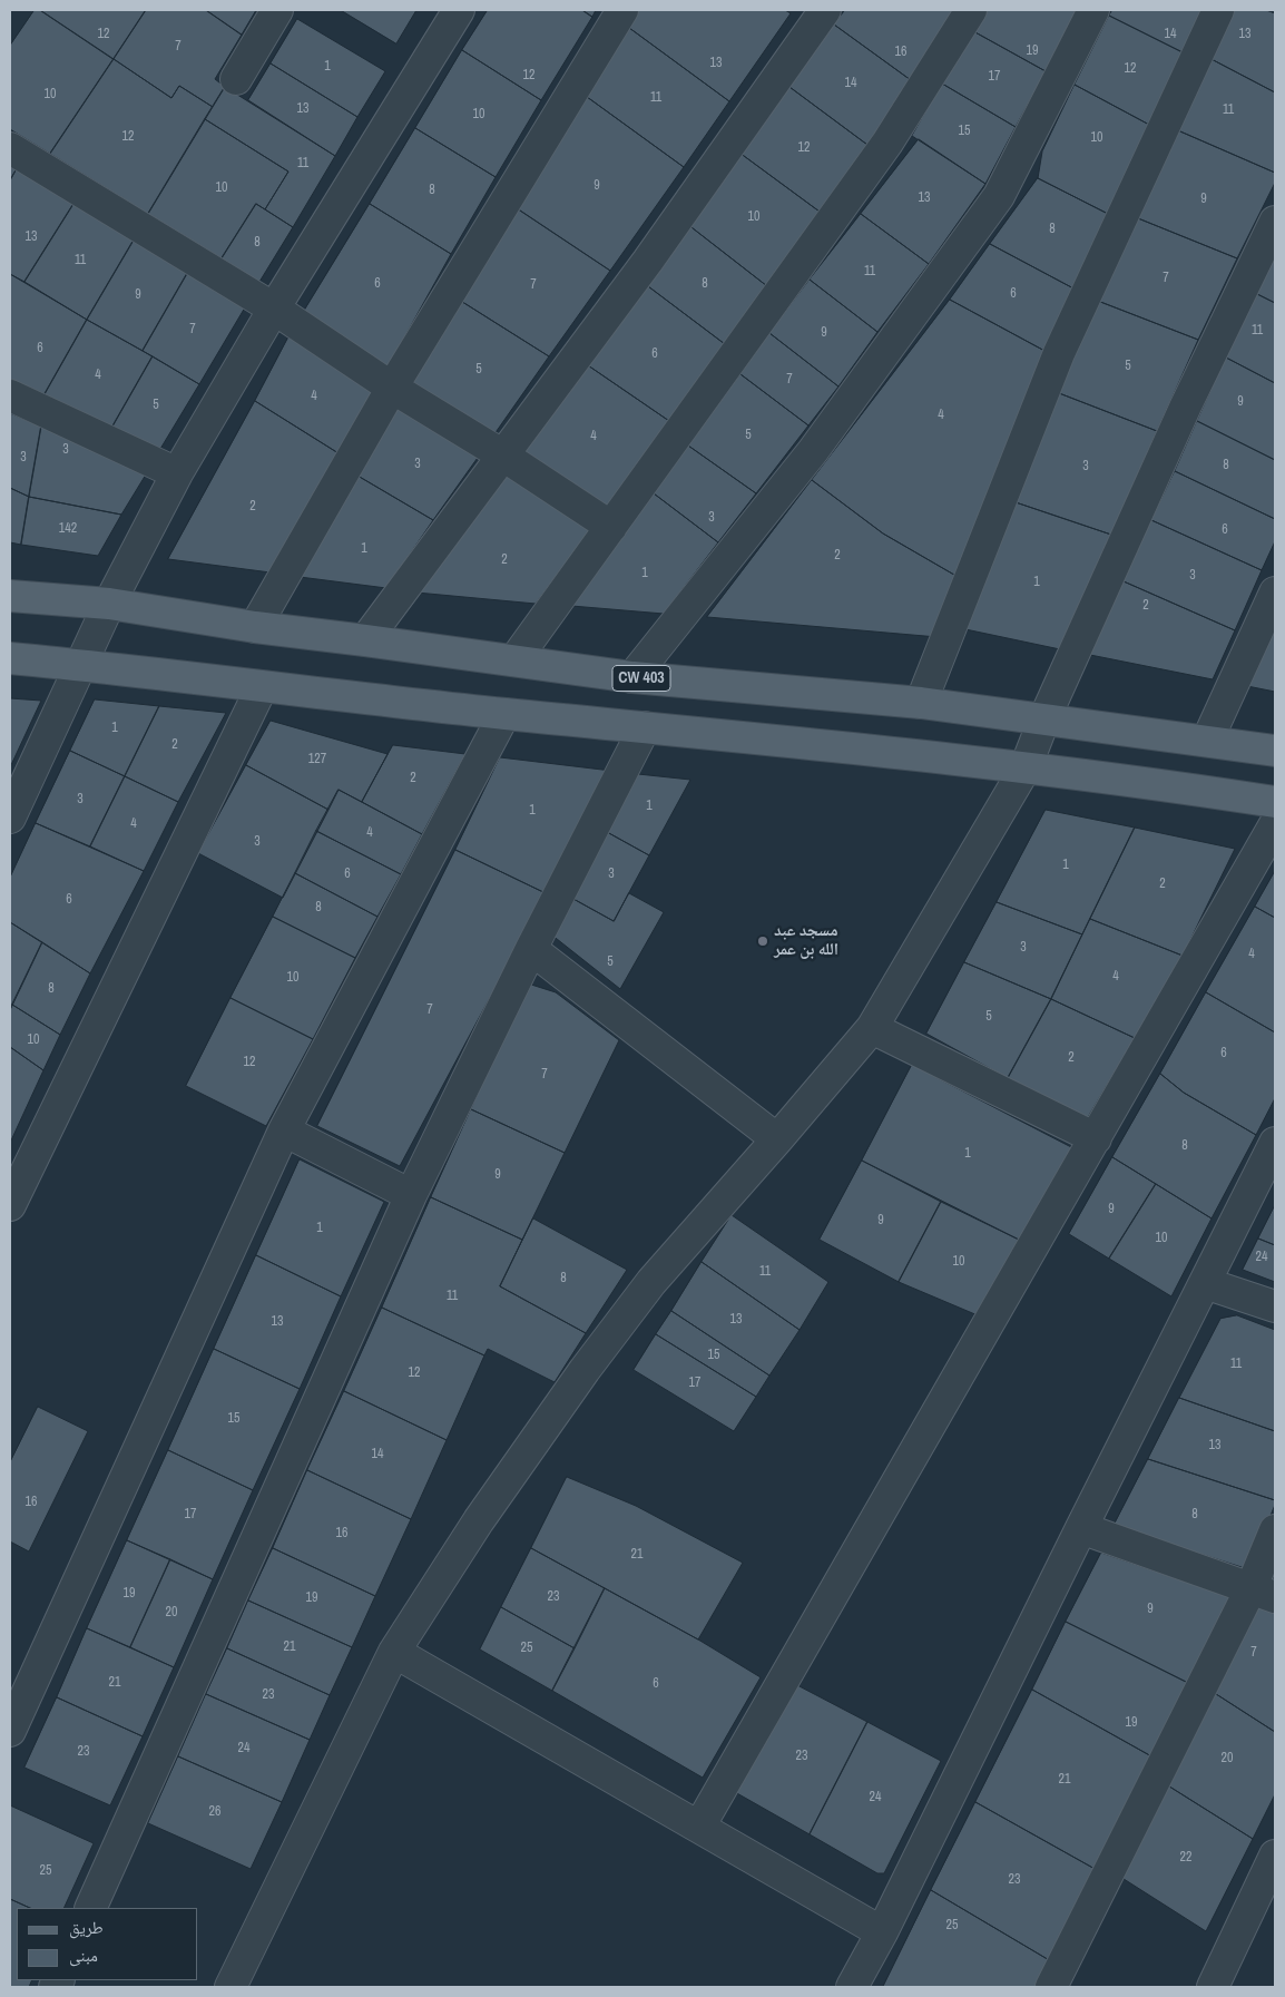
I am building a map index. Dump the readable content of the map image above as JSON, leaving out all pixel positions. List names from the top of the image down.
{
  "streets": {
    "main road": ["CW 403"]
  },
  "places": ["مسجد عبد الله بن عمر"],
  "house_numbers": [
    "12",
    "14",
    "13",
    "7",
    "19",
    "16",
    "13",
    "1",
    "12",
    "12",
    "17",
    "14",
    "10",
    "11",
    "13",
    "11",
    "10",
    "15",
    "12",
    "10",
    "12",
    "11",
    "9",
    "10",
    "8",
    "13",
    "9",
    "10",
    "8",
    "13",
    "8",
    "11",
    "11",
    "7",
    "6",
    "8",
    "7",
    "6",
    "9",
    "7",
    "11",
    "9",
    "6",
    "6",
    "5",
    "5",
    "4",
    "7",
    "4",
    "9",
    "5",
    "4",
    "5",
    "4",
    "3",
    "3",
    "3",
    "8",
    "3",
    "2",
    "3",
    "142",
    "6",
    "1",
    "2",
    "2",
    "1",
    "3",
    "1",
    "2",
    "1",
    "2",
    "127",
    "2",
    "3",
    "1",
    "1",
    "4",
    "4",
    "3",
    "1",
    "6",
    "3",
    "2",
    "6",
    "8",
    "3",
    "4",
    "5",
    "4",
    "10",
    "8",
    "7",
    "5",
    "10",
    "6",
    "2",
    "12",
    "7",
    "8",
    "1",
    "9",
    "9",
    "9",
    "1",
    "10",
    "24",
    "10",
    "11",
    "8",
    "11",
    "13",
    "13",
    "15",
    "11",
    "12",
    "17",
    "15",
    "13",
    "14",
    "16",
    "17",
    "8",
    "16",
    "21",
    "19",
    "23",
    "19",
    "9",
    "20",
    "21",
    "25",
    "7",
    "21",
    "6",
    "23",
    "19",
    "24",
    "23",
    "23",
    "20",
    "21",
    "24",
    "26",
    "22",
    "25",
    "23",
    "25"
  ],
  "legend": ["طريق", "مبنى"]
}
